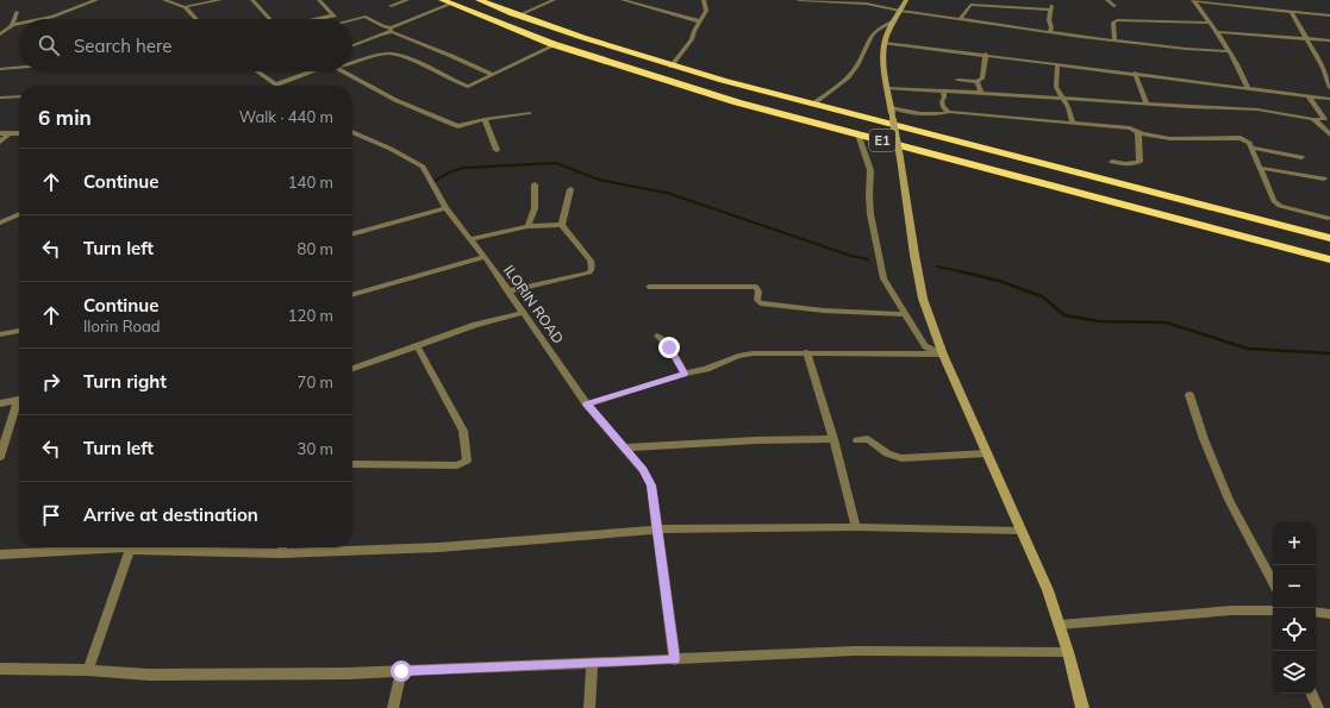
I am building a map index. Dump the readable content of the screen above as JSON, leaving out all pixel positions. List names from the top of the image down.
{
  "streets": {
    "highway": ["E1"],
    "street": ["ILORIN ROAD"]
  },
  "page": {
    "search": "Search here",
    "heading": ["6 min", "Walk · 440 m"],
    "list": [
      ["Continue", "140 m"],
      ["Turn left", "80 m"],
      ["Continue", "Ilorin Road", "120 m"],
      ["Turn right", "70 m"],
      ["Turn left", "30 m"],
      "Arrive at destination"
    ],
    "map_buttons": ["+", "−"]
  }
}
